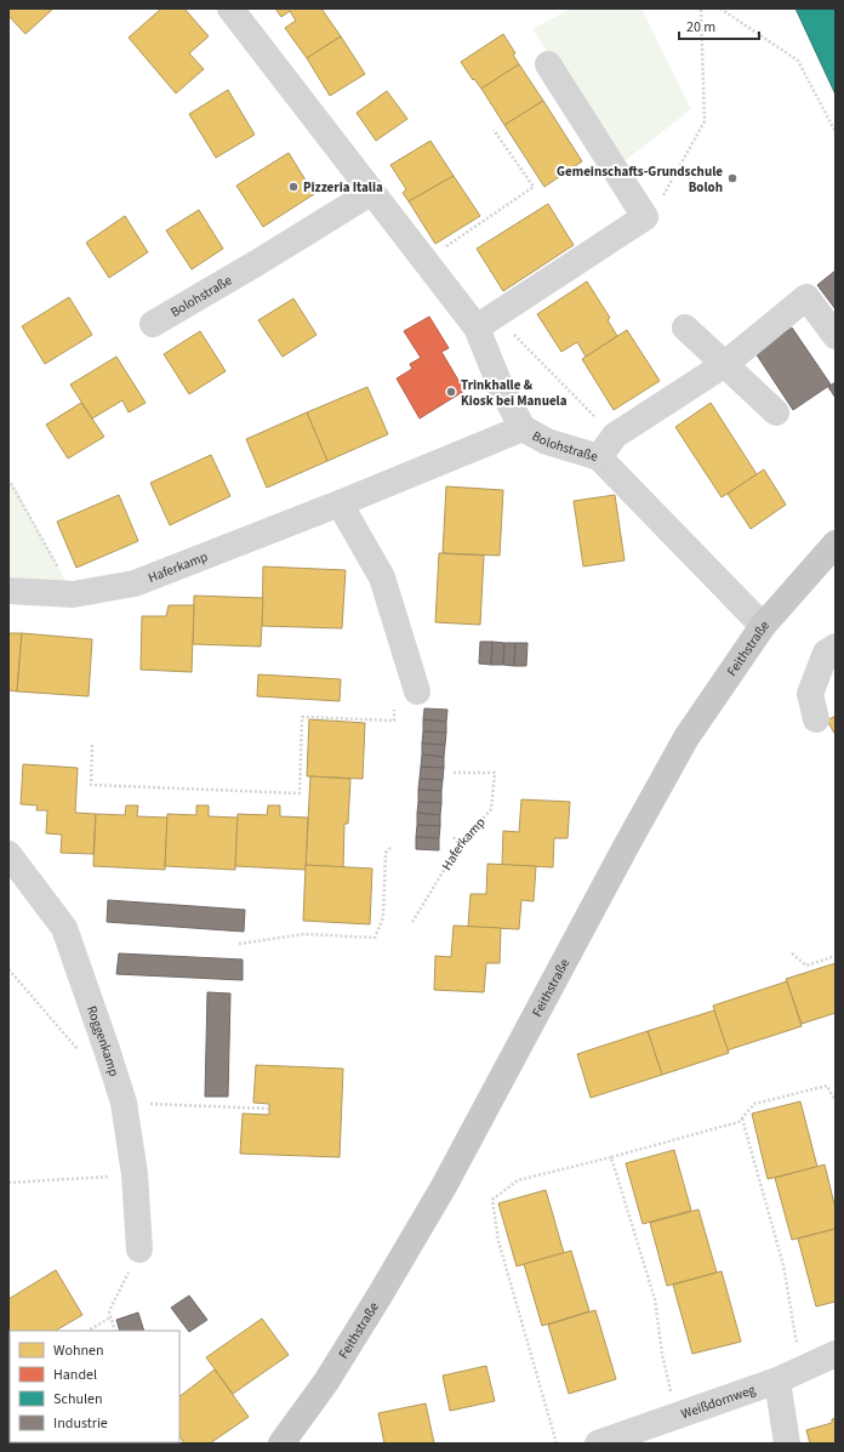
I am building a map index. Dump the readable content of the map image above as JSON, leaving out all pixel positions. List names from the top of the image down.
{
  "streets": {
    "main road": ["Feithstraße"],
    "street": [
      "Bolohstraße",
      "Haferkamp",
      "Roggenkamp",
      "Weißdornweg"
    ]
  },
  "crossings": [
    ["Bolohstraße", "Haferkamp"],
    ["Bolohstraße", "Feithstraße"]
  ],
  "places": ["Gemeinschafts-Grundschule Boloh", "Pizzeria Italia", "Trinkhalle & Kiosk bei Manuela"],
  "legend": [
    "Wohnen",
    "Handel",
    "Schulen",
    "Industrie"
  ],
  "scale_bar": "20 m"
}
